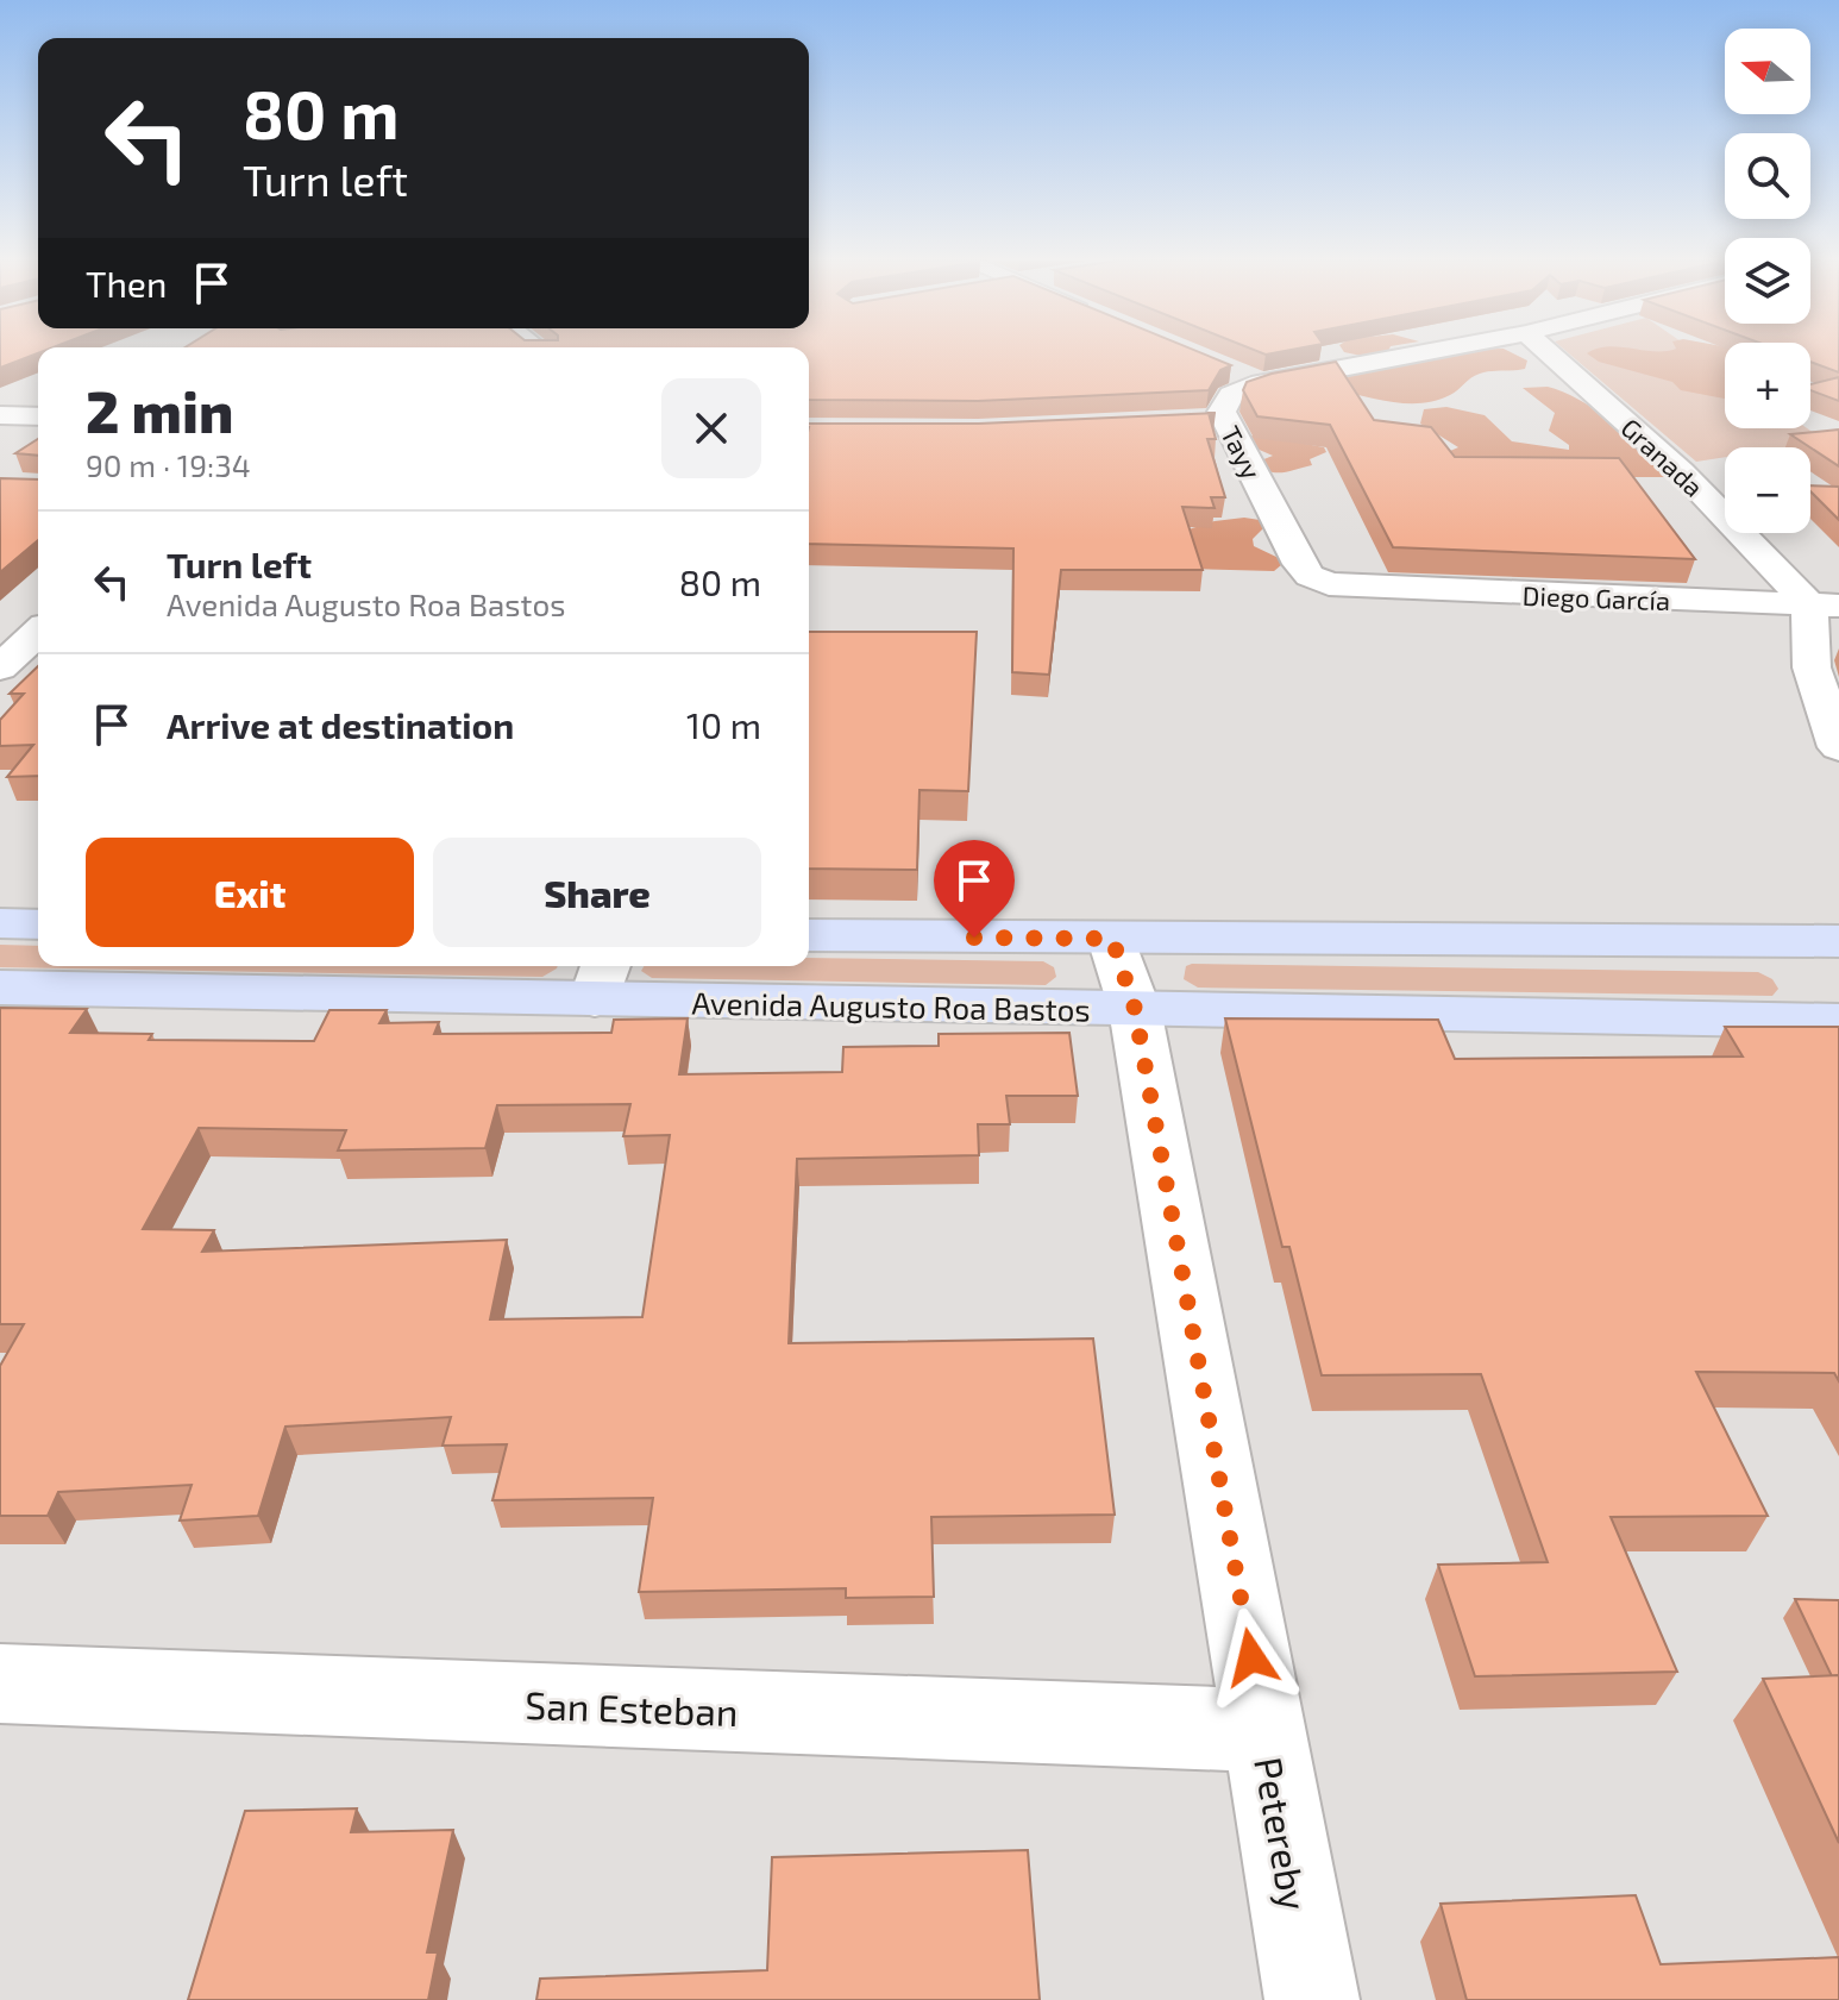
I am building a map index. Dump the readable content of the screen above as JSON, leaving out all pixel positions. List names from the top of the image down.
{
  "streets": {
    "main road": ["Avenida Augusto Roa Bastos"],
    "street": [
      "Tayy",
      "Granada",
      "Diego García",
      "San Esteban",
      "Petereby"
    ]
  },
  "crossings": [
    ["Tayy", "Diego García"],
    ["Granada", "Diego García"],
    ["Avenida Augusto Roa Bastos", "Petereby"],
    ["San Esteban", "Petereby"]
  ],
  "north": "left",
  "page": {
    "map_buttons": ["+", "−"],
    "turn": ["80 m", "Turn left"],
    "then": "Then",
    "heading": ["2 min", "90 m · 19:34"],
    "list": [
      {
        "name": "Turn left",
        "note": "Avenida Augusto Roa Bastos",
        "value": "80 m"
      },
      {
        "name": "Arrive at destination",
        "value": "10 m"
      }
    ],
    "buttons": ["Exit", "Share"]
  }
}
